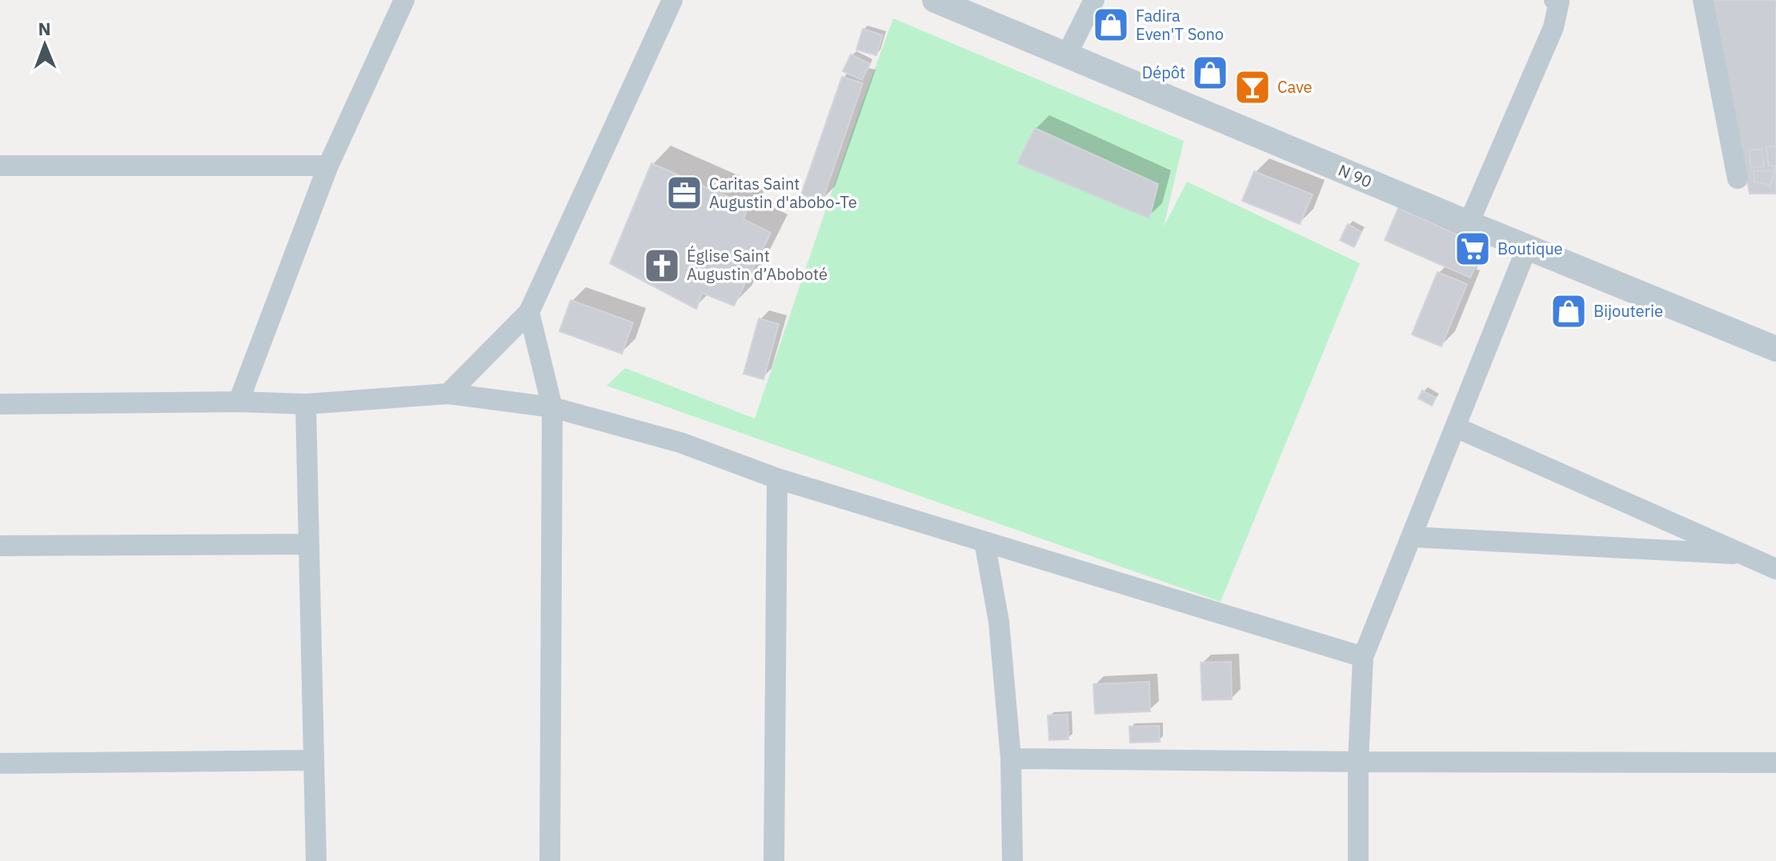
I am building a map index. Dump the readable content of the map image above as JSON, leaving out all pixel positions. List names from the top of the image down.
{
  "streets": {
    "street": ["N 90"]
  },
  "places": {
    "shop": ["Fadira Even'T Sono", "Dépôt", "Bijouterie"],
    "bar": ["Cave"],
    "office": ["Caritas Saint Augustin d'abobo-Te"],
    "supermarket": ["Boutique"],
    "church": ["Église Saint Augustin d’Aboboté"]
  },
  "north": "top"
}
